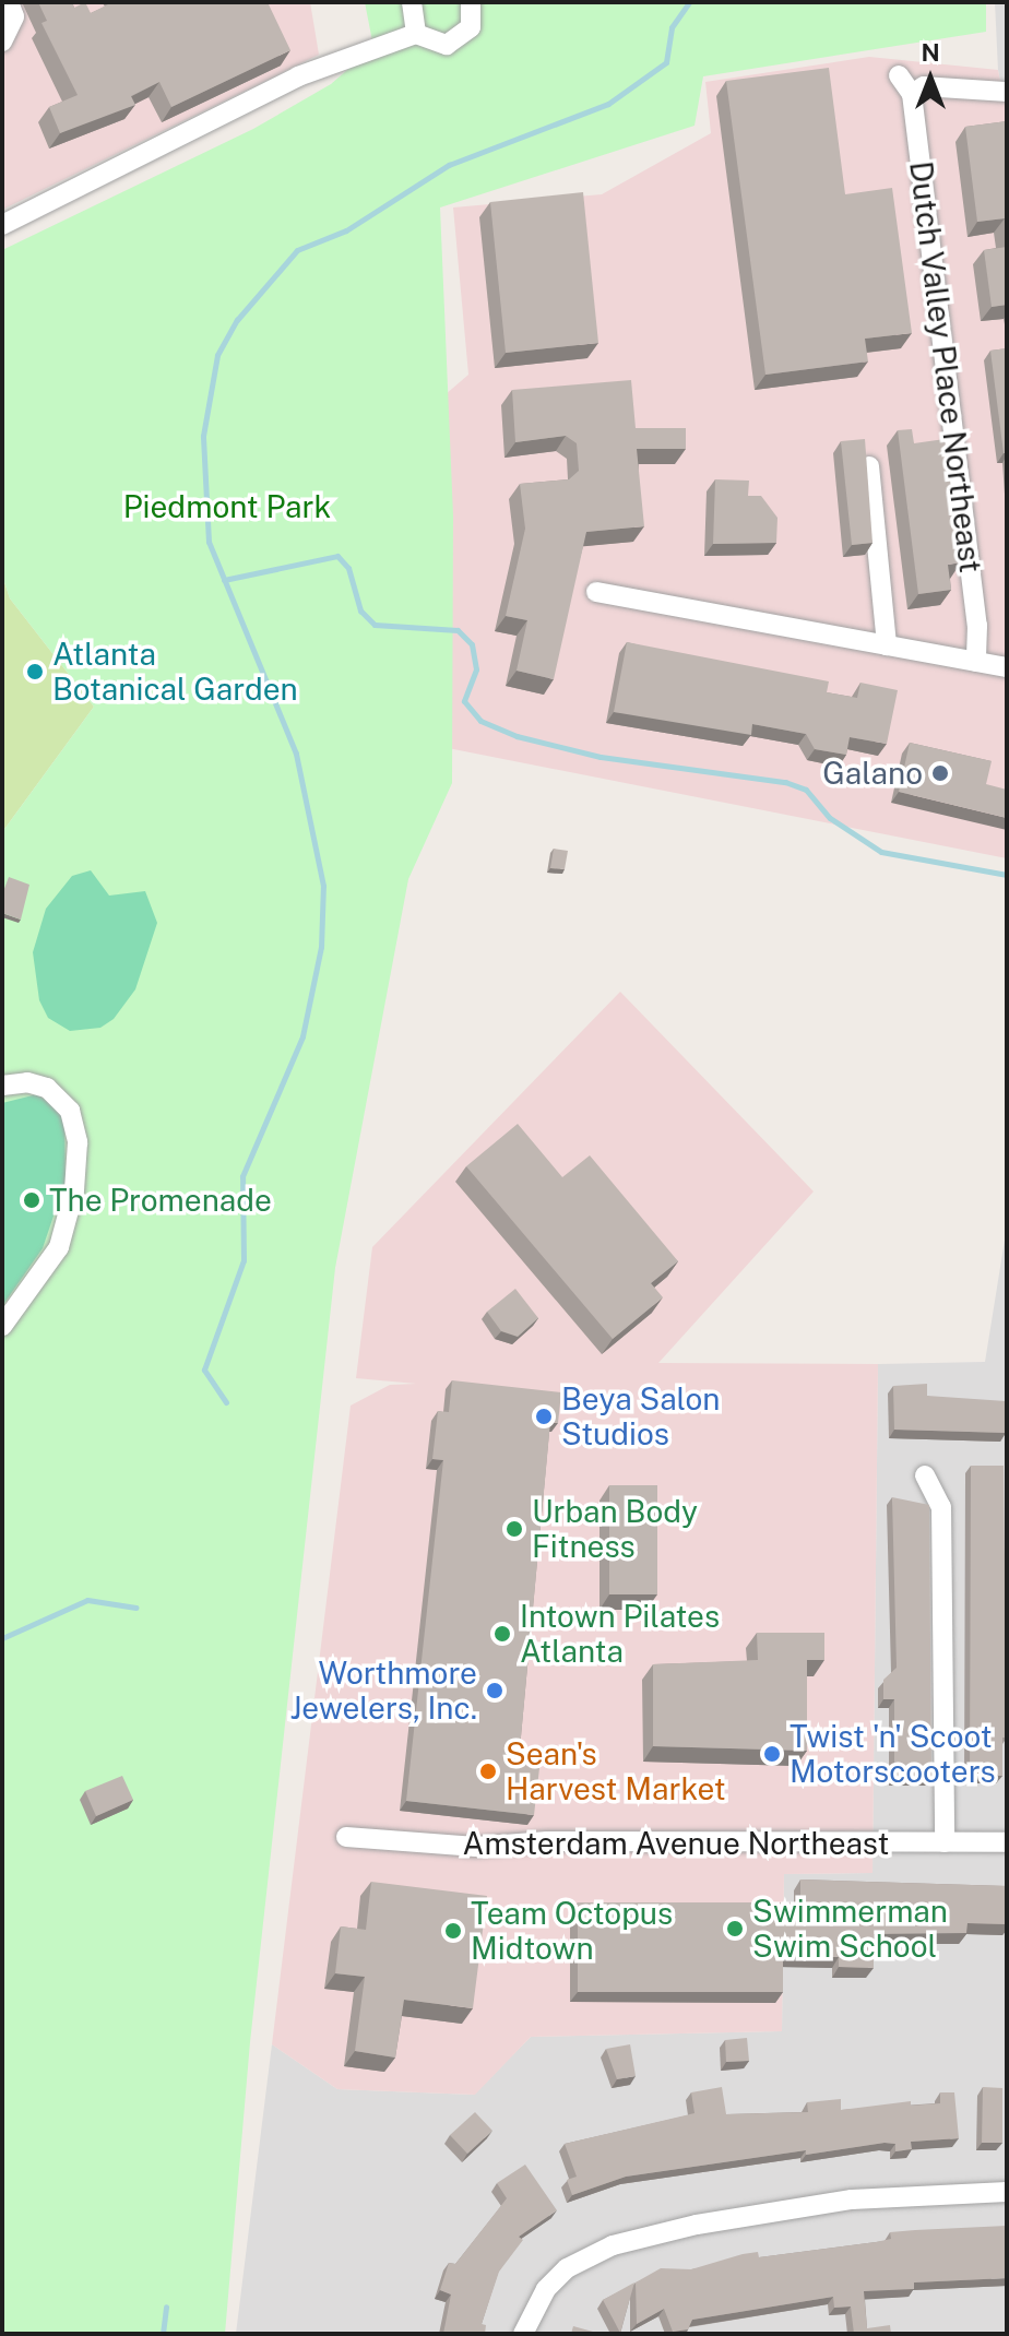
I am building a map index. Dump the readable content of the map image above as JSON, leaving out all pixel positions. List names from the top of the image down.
{
  "streets": {
    "street": ["Dutch Valley Place Northeast", "Amsterdam Avenue Northeast"]
  },
  "parks": ["Piedmont Park"],
  "places": [
    "Atlanta Botanical Garden",
    "Galano",
    "The Promenade",
    "Beya Salon Studios",
    "Urban Body Fitness",
    "Intown Pilates Atlanta",
    "Worthmore Jewelers, Inc.",
    "Twist 'n' Scoot Motorscooters",
    "Sean's Harvest Market",
    "Swimmerman Swim School",
    "Team Octopus Midtown"
  ],
  "north": "top"
}
